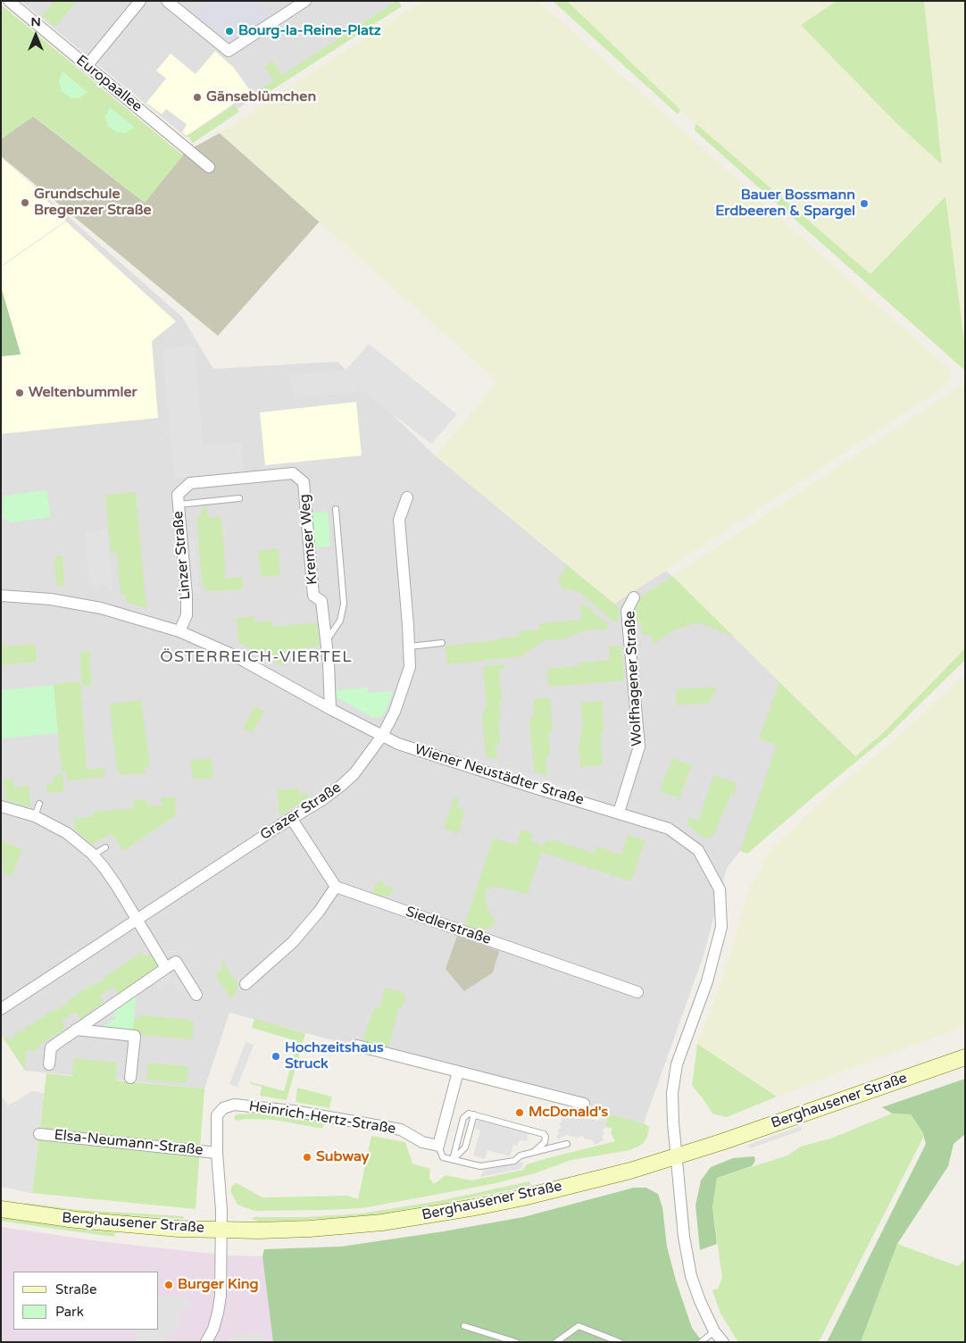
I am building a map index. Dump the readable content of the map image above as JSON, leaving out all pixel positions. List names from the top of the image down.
{
  "streets": {
    "street": [
      "Europaallee",
      "Kremser Weg",
      "Linzer Straße",
      "Wolfhagener Straße",
      "Wiener Neustädter Straße",
      "Grazer Straße",
      "Siedlerstraße",
      "Berghausener Straße",
      "Heinrich-Hertz-Straße",
      "Elsa-Neumann-Straße"
    ]
  },
  "crossings": [
    ["Kremser Weg", "Linzer Straße"],
    ["Kremser Weg", "Wiener Neustädter Straße"],
    ["Linzer Straße", "Wiener Neustädter Straße"],
    ["Wolfhagener Straße", "Wiener Neustädter Straße"],
    ["Wiener Neustädter Straße", "Grazer Straße"],
    ["Wiener Neustädter Straße", "Berghausener Straße"],
    ["Berghausener Straße", "Heinrich-Hertz-Straße"],
    ["Heinrich-Hertz-Straße", "Elsa-Neumann-Straße"]
  ],
  "districts": ["ÖSTERREICH-VIERTEL"],
  "places": [
    "Bourg-la-Reine-Platz",
    "Gänseblümchen",
    "Grundschule Bregenzer Straße",
    "Bauer Bossmann Erdbeeren & Spargel",
    "Weltenbummler",
    "Hochzeitshaus Struck",
    "McDonald's",
    "Subway",
    "Burger King"
  ],
  "legend": ["Straße", "Park"],
  "north": "top"
}
